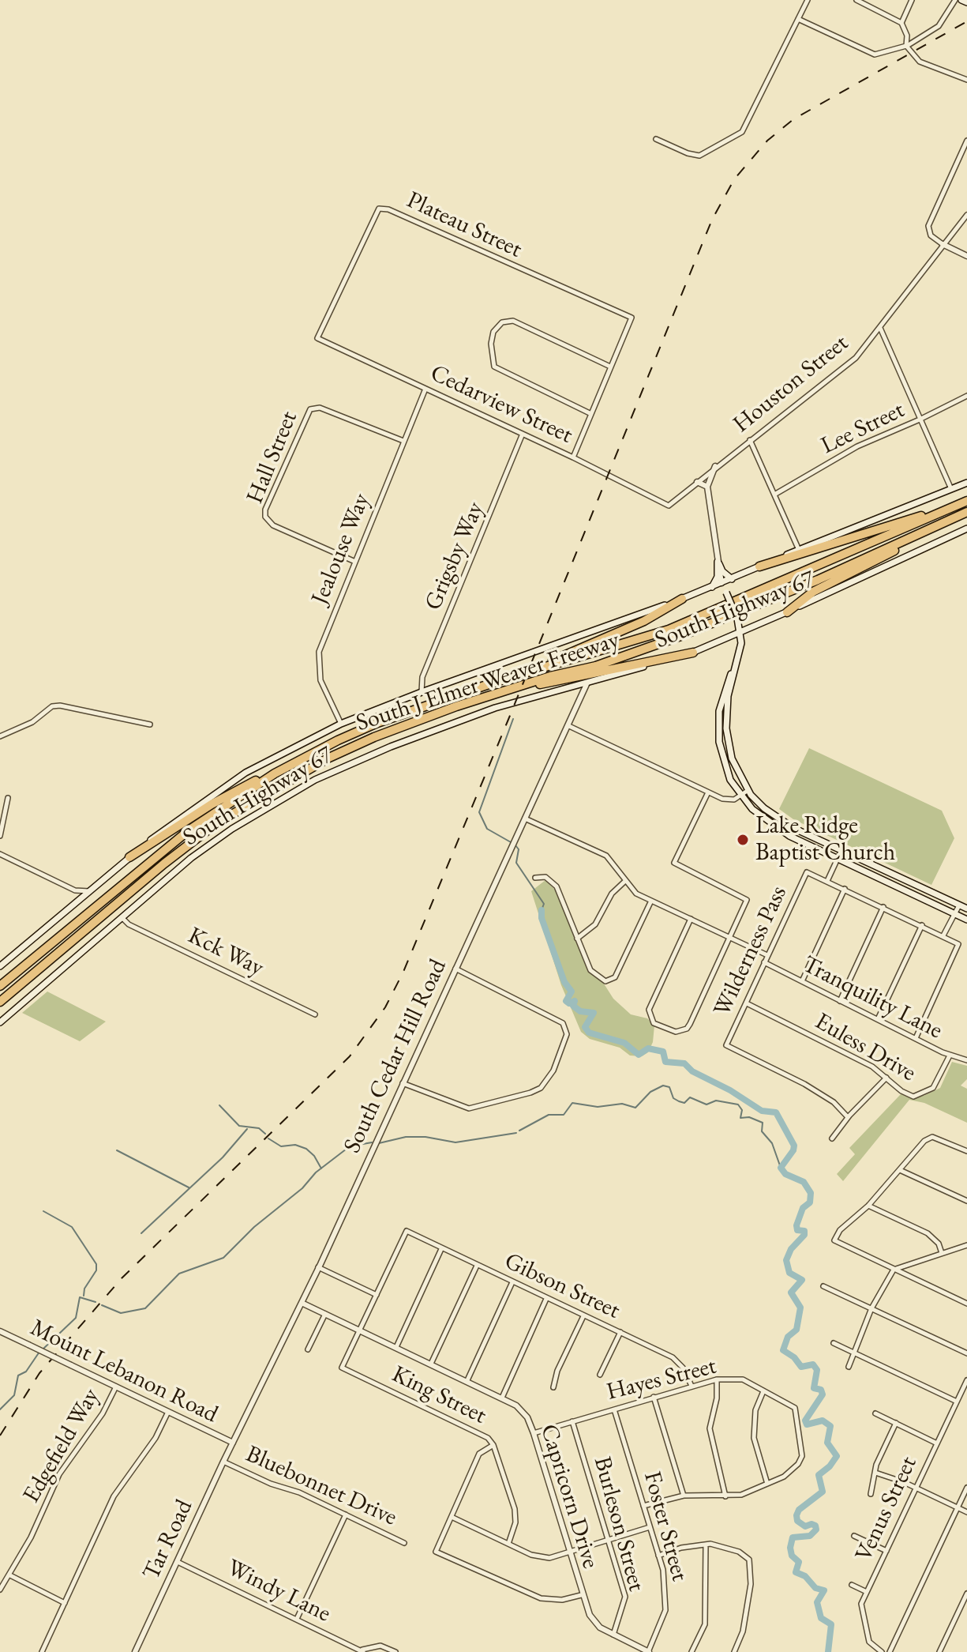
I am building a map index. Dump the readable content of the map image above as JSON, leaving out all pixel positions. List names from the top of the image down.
{
  "streets": {
    "highway": ["South J Elmer Weaver Freeway"],
    "main road": ["South Highway 67"],
    "street": [
      "Plateau Street",
      "Houston Street",
      "Cedarview Street",
      "Lee Street",
      "Hall Street",
      "Jealouse Way",
      "Grigsby Way",
      "Wilderness Pass",
      "Kck Way",
      "Tranquility Lane",
      "Euless Drive",
      "South Cedar Hill Road",
      "Gibson Street",
      "Mount Lebanon Road",
      "Hayes Street",
      "King Street",
      "Edgefield Way",
      "Bluebonnet Drive",
      "Capricorn Drive",
      "Venus Street",
      "Burleson Street",
      "Foster Street",
      "Tar Road",
      "Windy Lane"
    ]
  },
  "crossings": [
    ["Plateau Street", "Cedarview Street"],
    ["Houston Street", "Cedarview Street"],
    ["Cedarview Street", "Jealouse Way"],
    ["Cedarview Street", "Grigsby Way"],
    ["Hall Street", "Jealouse Way"],
    ["Jealouse Way", "South Highway 67"],
    ["Grigsby Way", "South Highway 67"],
    ["South Highway 67", "Kck Way"],
    ["South Highway 67", "South Cedar Hill Road"],
    ["Wilderness Pass", "Tranquility Lane"],
    ["Wilderness Pass", "Euless Drive"],
    ["Tranquility Lane", "Euless Drive"],
    ["South Cedar Hill Road", "Mount Lebanon Road"],
    ["South Cedar Hill Road", "Capricorn Drive"],
    ["South Cedar Hill Road", "Tar Road"],
    ["Gibson Street", "Hayes Street"],
    ["Mount Lebanon Road", "Edgefield Way"],
    ["Mount Lebanon Road", "Tar Road"],
    ["Hayes Street", "Capricorn Drive"],
    ["Hayes Street", "Burleson Street"],
    ["Hayes Street", "Foster Street"],
    ["King Street", "Capricorn Drive"],
    ["Bluebonnet Drive", "Tar Road"],
    ["Capricorn Drive", "Burleson Street"],
    ["Capricorn Drive", "Foster Street"],
    ["Tar Road", "Windy Lane"]
  ],
  "places": ["Lake Ridge Baptist Church"]
}
